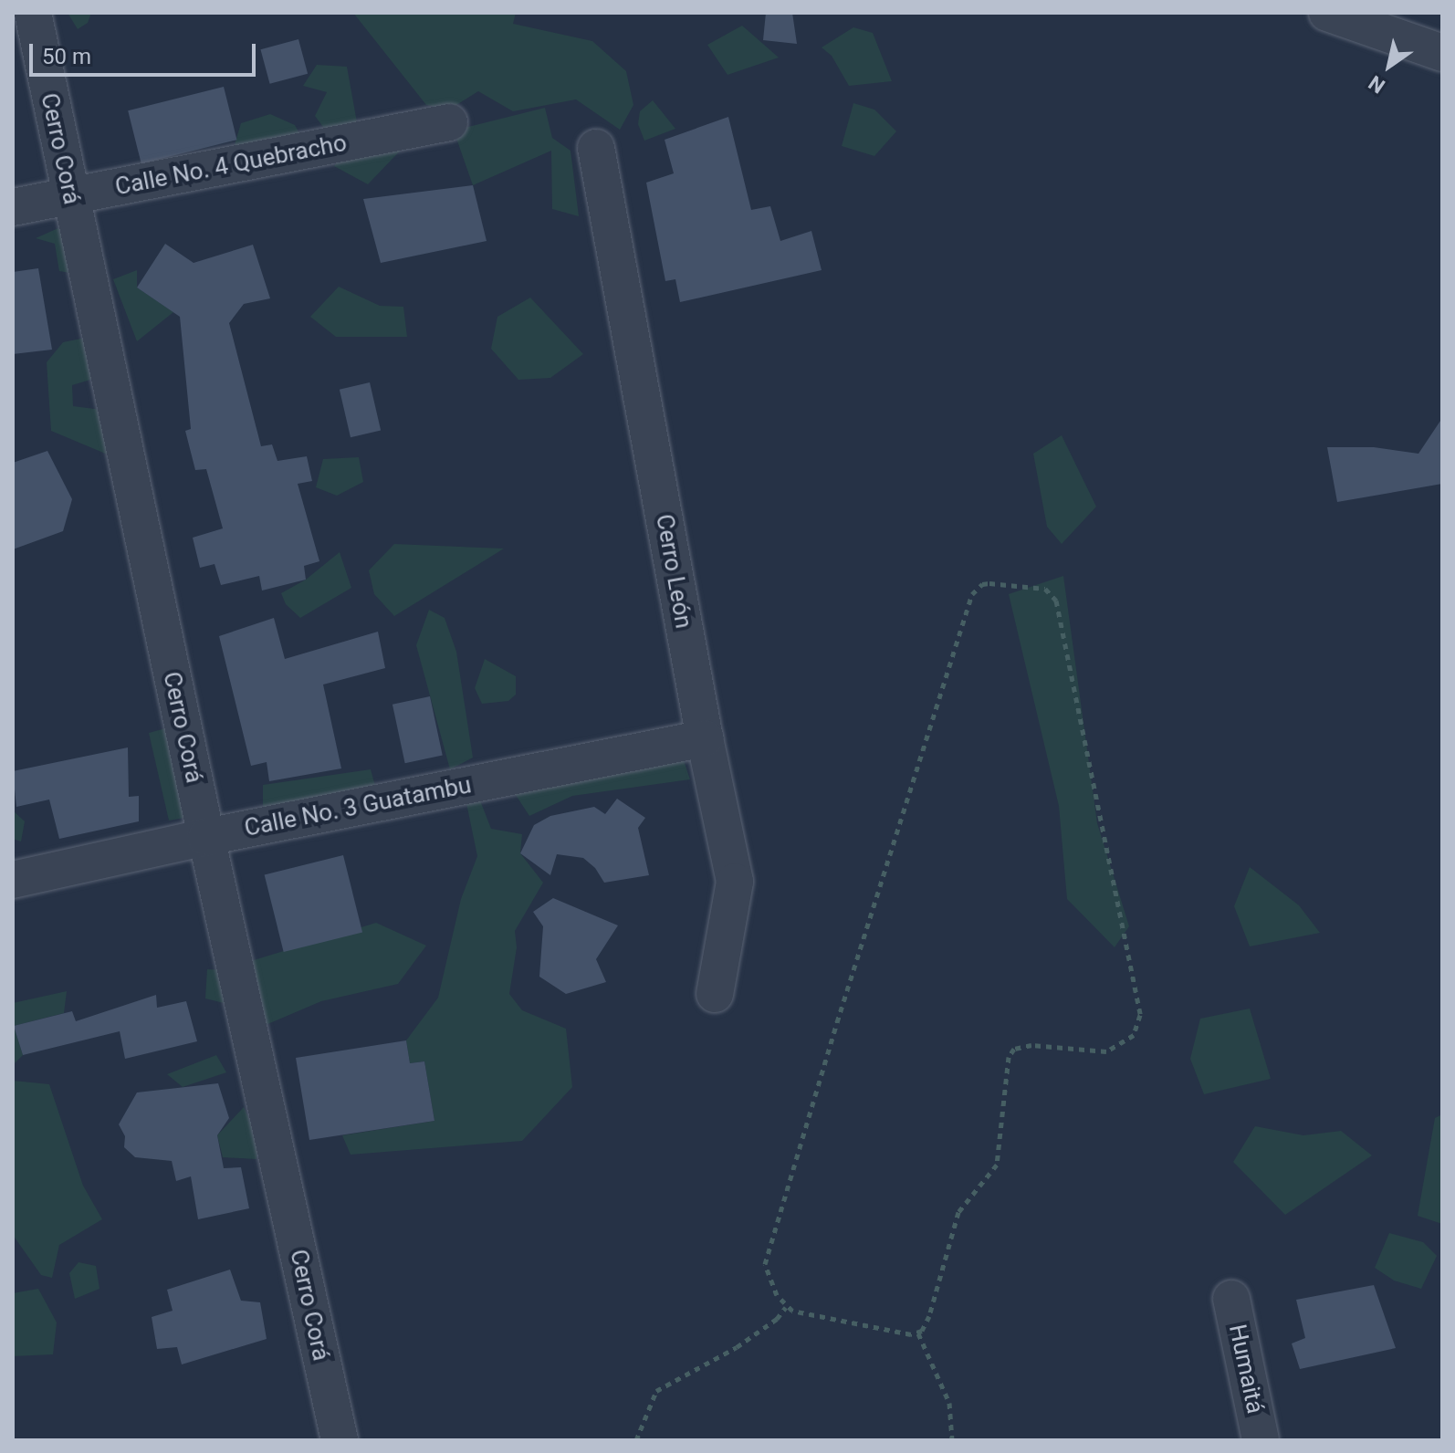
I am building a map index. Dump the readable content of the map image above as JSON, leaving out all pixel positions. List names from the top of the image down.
{
  "streets": {
    "street": [
      "Cerro Corá",
      "Calle No. 4 Quebracho",
      "Cerro León",
      "Calle No. 3 Guatambu",
      "Humaitá"
    ]
  },
  "crossings": [
    ["Cerro Corá", "Calle No. 4 Quebracho"],
    ["Cerro Corá", "Calle No. 3 Guatambu"],
    ["Cerro León", "Calle No. 3 Guatambu"]
  ],
  "scale_bar": "50 m",
  "north": "bottom left"
}
